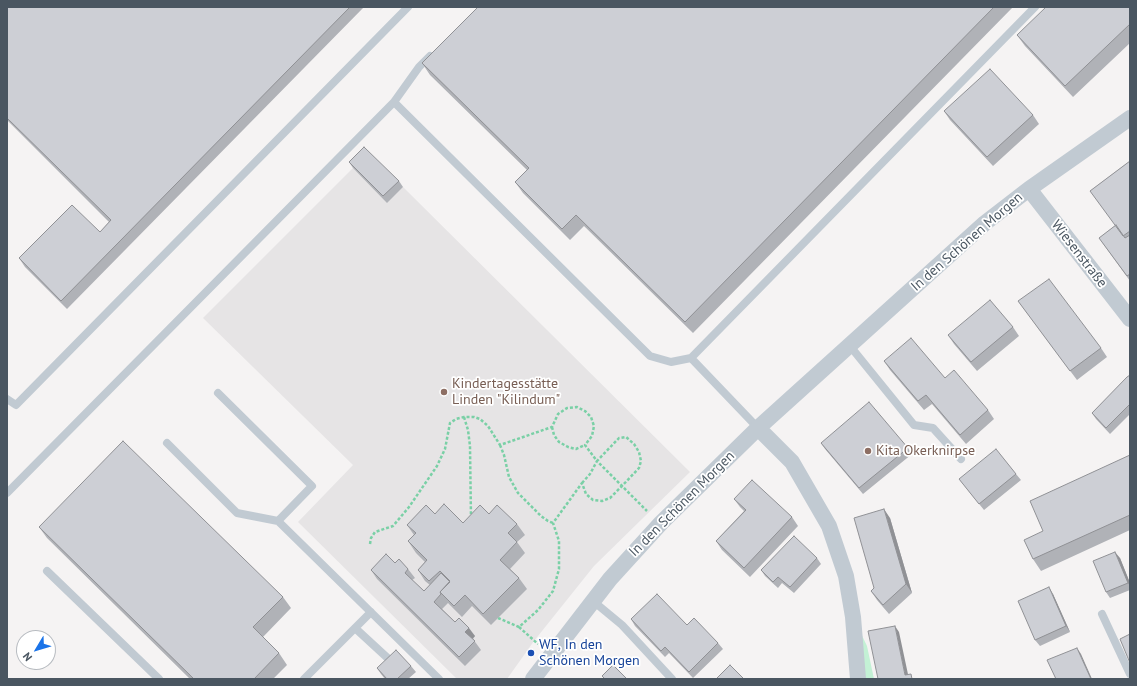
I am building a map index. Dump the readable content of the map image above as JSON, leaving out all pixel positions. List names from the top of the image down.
{
  "streets": {
    "street": ["In den Schönen Morgen", "Wiesenstraße"]
  },
  "crossings": [
    ["In den Schönen Morgen", "Wiesenstraße"]
  ],
  "places": ["Kindertagesstätte Linden \"Kilindum\"", "Kita Okerknirpse", "WF, In den Schönen Morgen"],
  "north": "bottom left"
}
